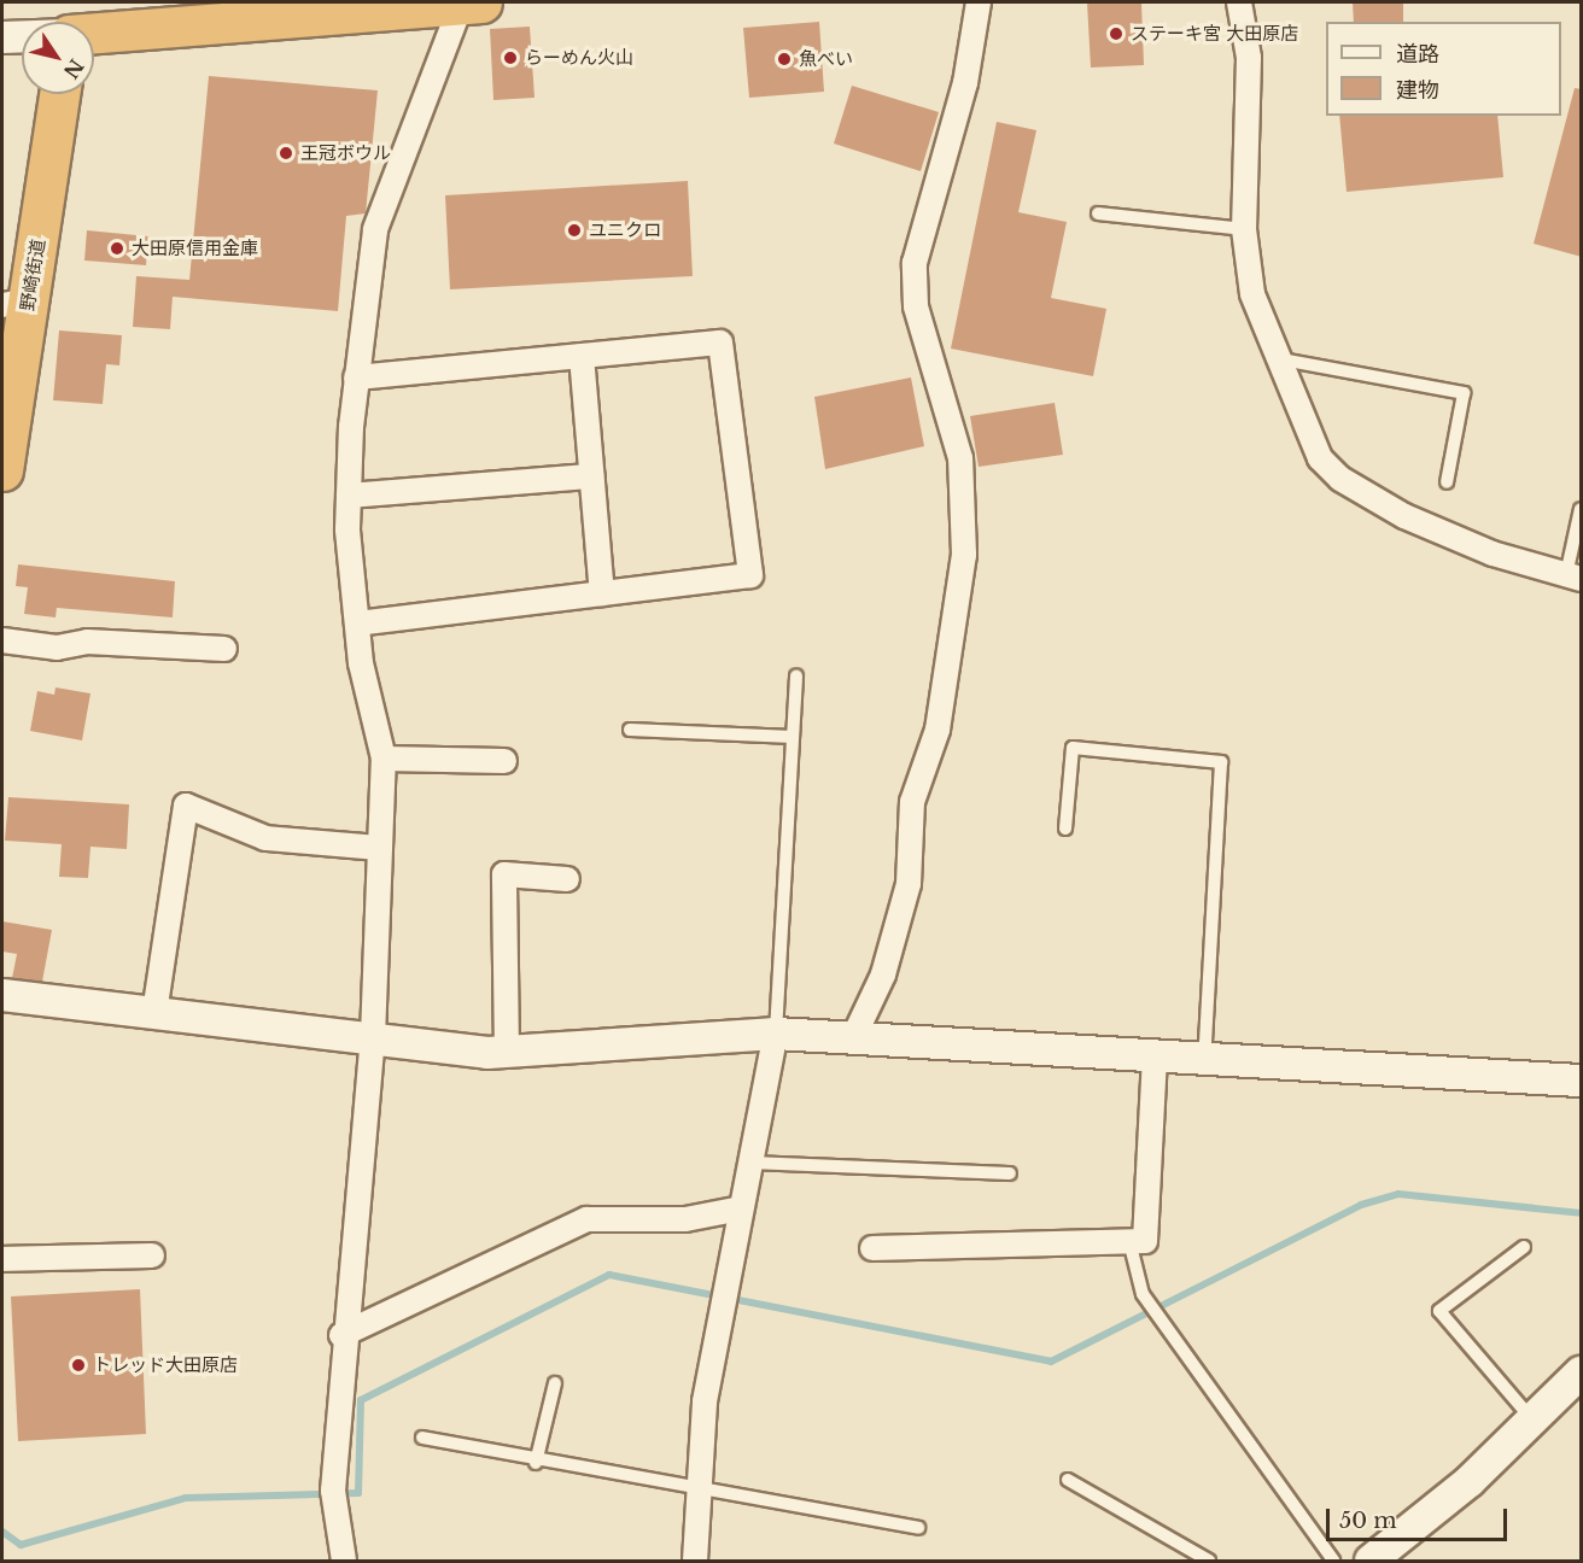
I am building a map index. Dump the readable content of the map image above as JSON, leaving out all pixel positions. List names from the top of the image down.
{
  "streets": {
    "highway": ["野崎街道"]
  },
  "places": [
    "ステーキ宮 大田原店",
    "らーめん火山",
    "魚べい",
    "王冠ボウル",
    "ユニクロ",
    "大田原信用金庫",
    "トレッド大田原店"
  ],
  "legend": ["道路", "建物"],
  "scale_bar": "50 m",
  "north": "bottom right"
}
